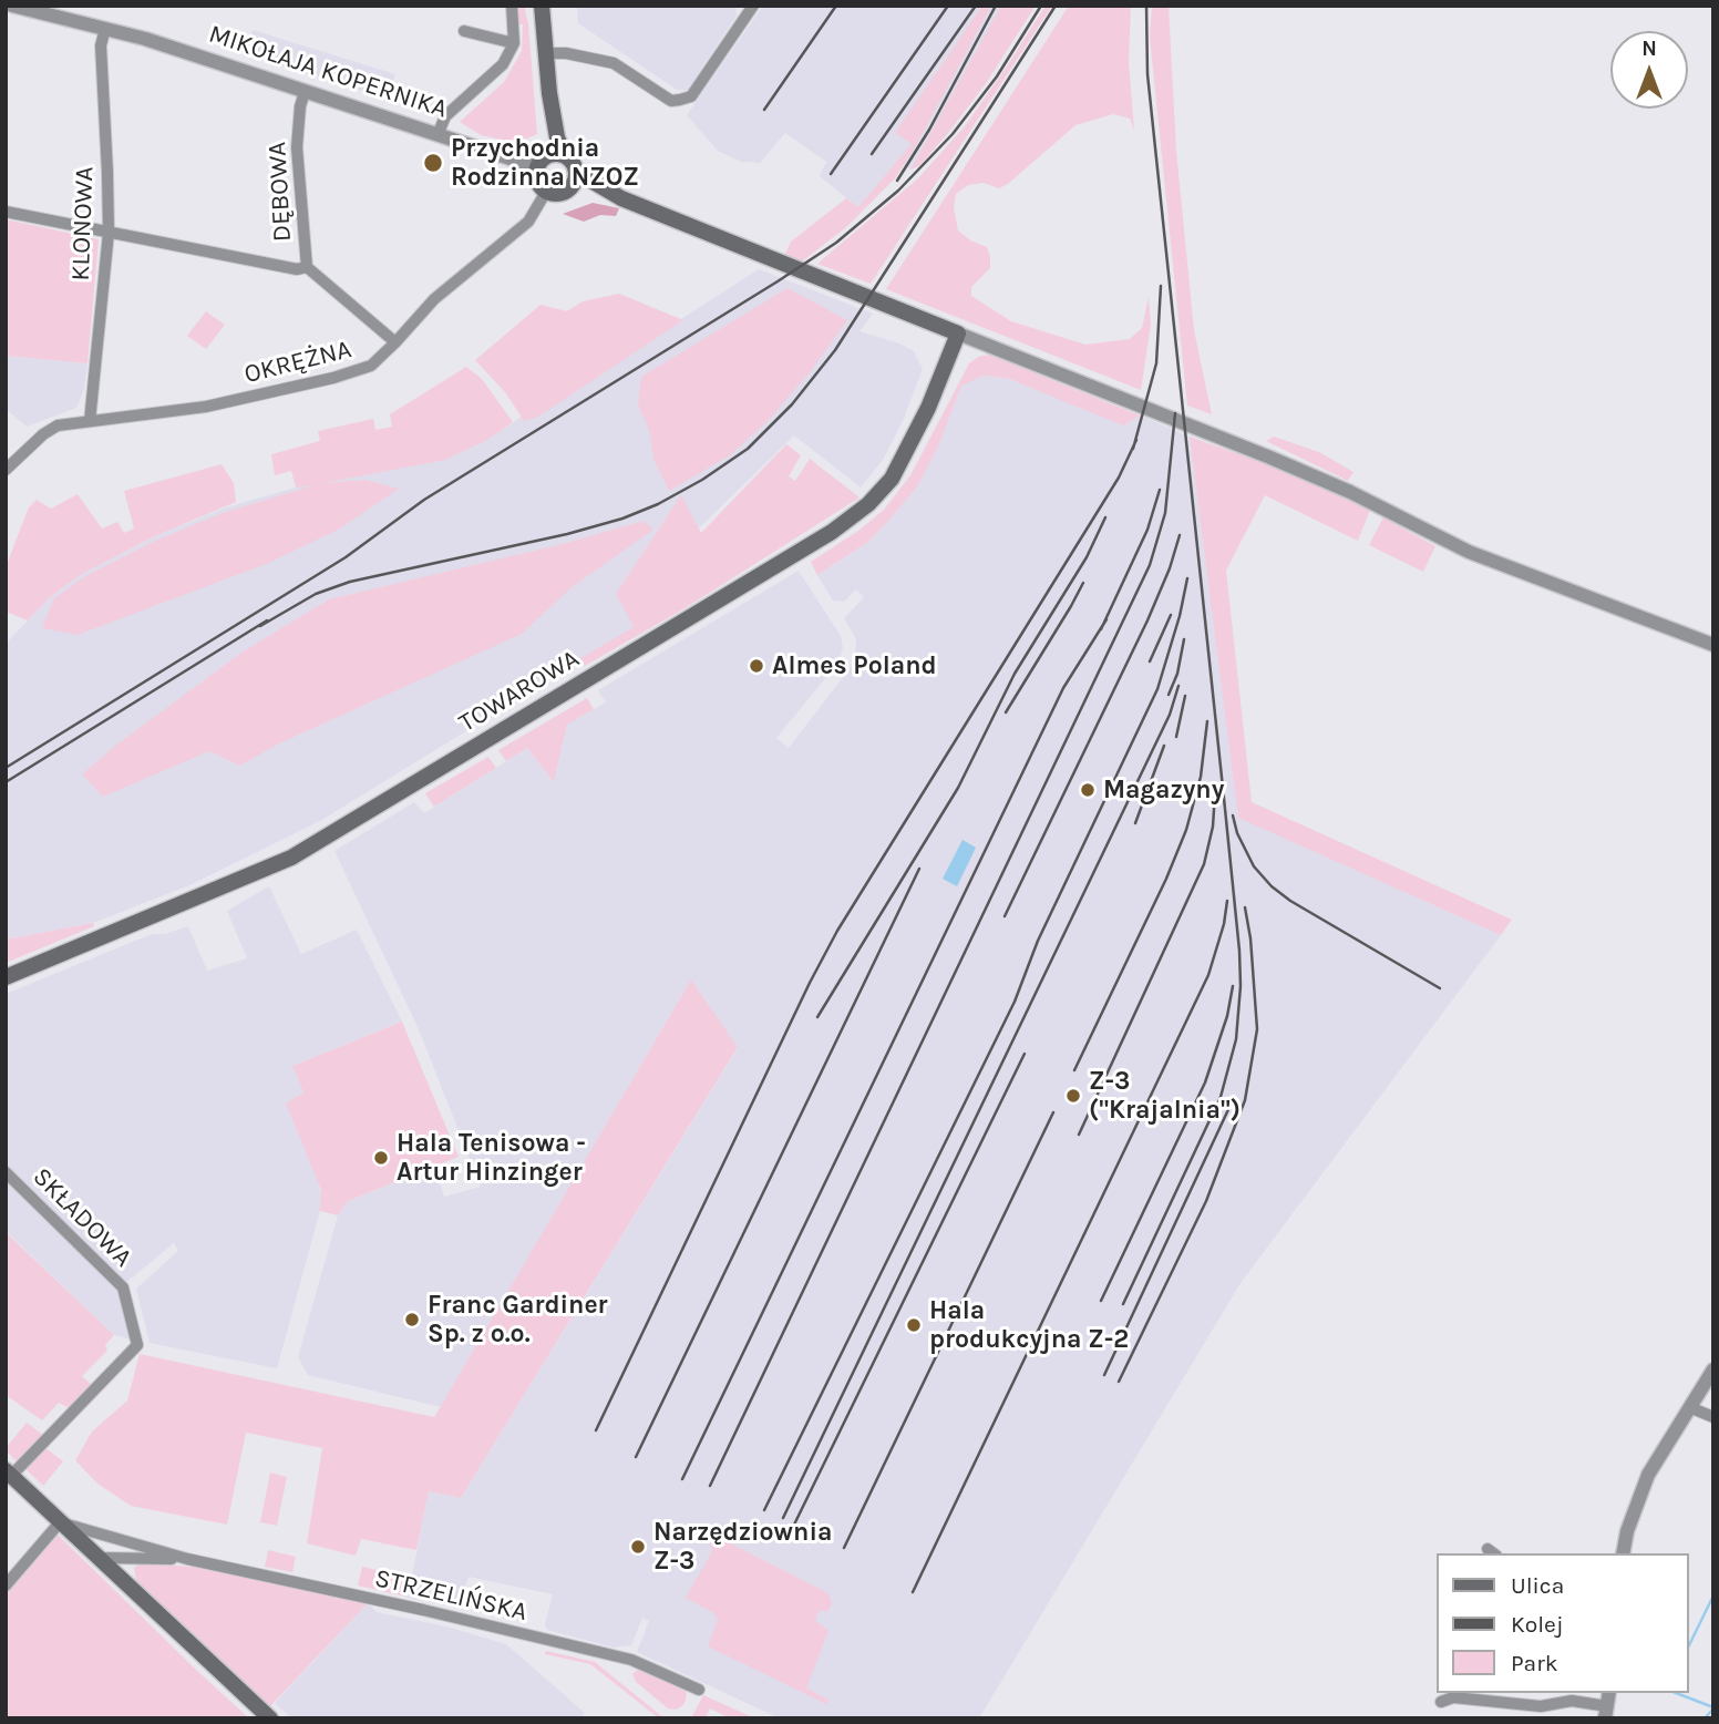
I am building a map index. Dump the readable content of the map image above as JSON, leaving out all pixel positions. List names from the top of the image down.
{
  "streets": {
    "main road": ["TOWAROWA"],
    "street": [
      "MIKOŁAJA KOPERNIKA",
      "DĘBOWA",
      "KLONOWA",
      "OKRĘŻNA",
      "SKŁADOWA",
      "STRZELIŃSKA"
    ]
  },
  "crossings": [
    ["MIKOŁAJA KOPERNIKA", "DĘBOWA"],
    ["MIKOŁAJA KOPERNIKA", "KLONOWA"],
    ["MIKOŁAJA KOPERNIKA", "OKRĘŻNA"],
    ["DĘBOWA", "OKRĘŻNA"],
    ["KLONOWA", "OKRĘŻNA"]
  ],
  "places": [
    "Przychodnia Rodzinna NZOZ",
    "Almes Poland",
    "Magazyny",
    "Z-3 (\"Krajalnia\")",
    "Hala Tenisowa - Artur Hinzinger",
    "Franc Gardiner Sp. z o.o.",
    "Hala produkcyjna Z-2",
    "Narzędziownia Z-3"
  ],
  "legend": ["Ulica", "Kolej", "Park"],
  "north": "top"
}
